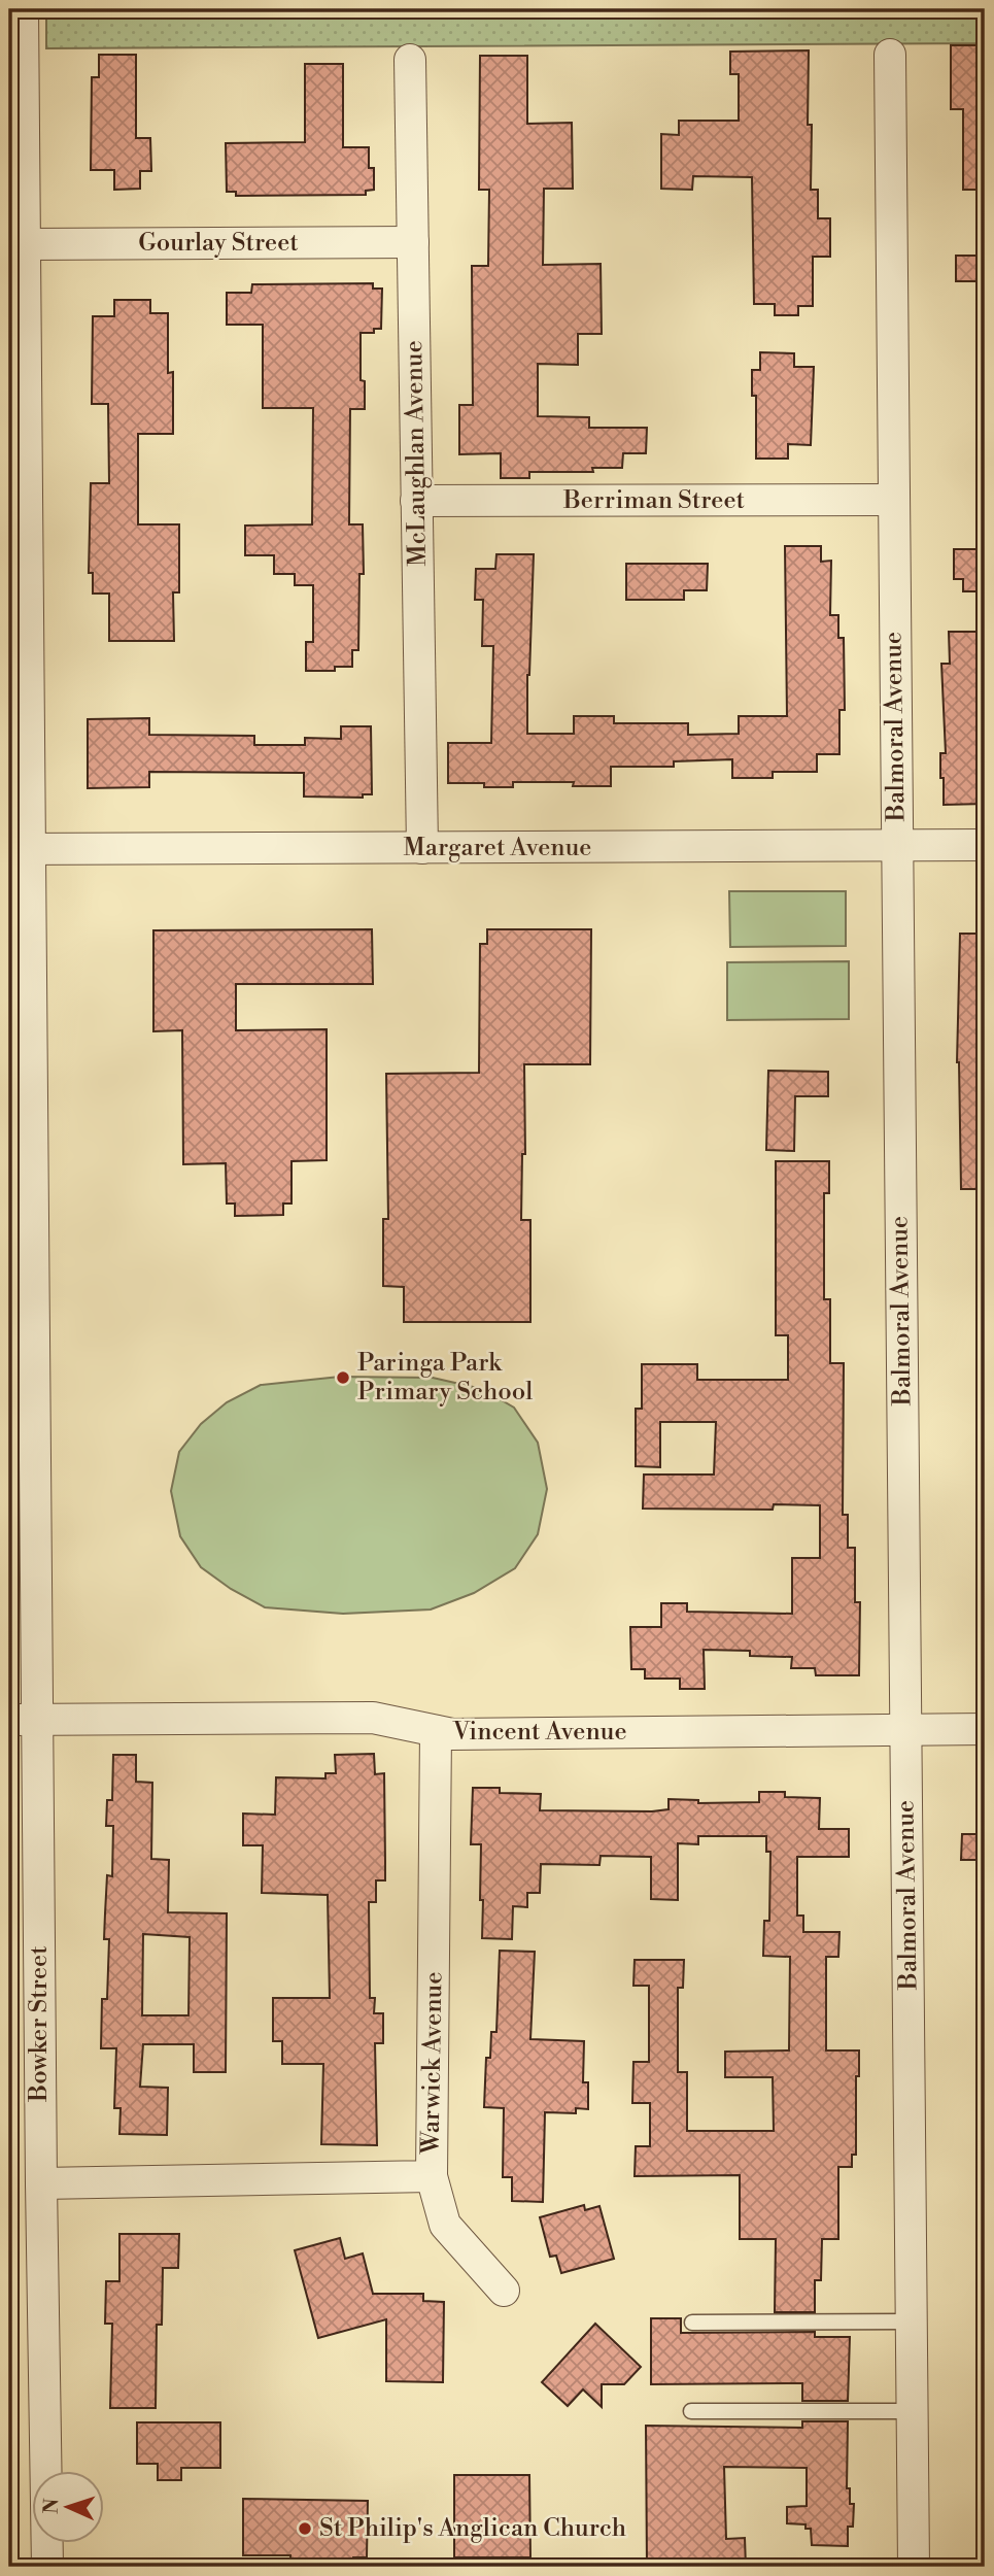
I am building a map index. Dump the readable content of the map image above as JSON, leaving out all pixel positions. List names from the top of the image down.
{
  "streets": {
    "street": [
      "Gourlay Street",
      "McLaughlan Avenue",
      "Berriman Street",
      "Balmoral Avenue",
      "Margaret Avenue",
      "Vincent Avenue",
      "Bowker Street",
      "Warwick Avenue"
    ]
  },
  "crossings": [
    ["Gourlay Street", "McLaughlan Avenue"],
    ["Gourlay Street", "Bowker Street"],
    ["McLaughlan Avenue", "Berriman Street"],
    ["McLaughlan Avenue", "Margaret Avenue"],
    ["Berriman Street", "Balmoral Avenue"],
    ["Balmoral Avenue", "Margaret Avenue"],
    ["Balmoral Avenue", "Vincent Avenue"],
    ["Margaret Avenue", "Bowker Street"],
    ["Vincent Avenue", "Bowker Street"],
    ["Vincent Avenue", "Warwick Avenue"],
    ["Bowker Street", "Warwick Avenue"]
  ],
  "places": ["Paringa Park Primary School", "St Philip's Anglican Church"],
  "north": "left"
}
